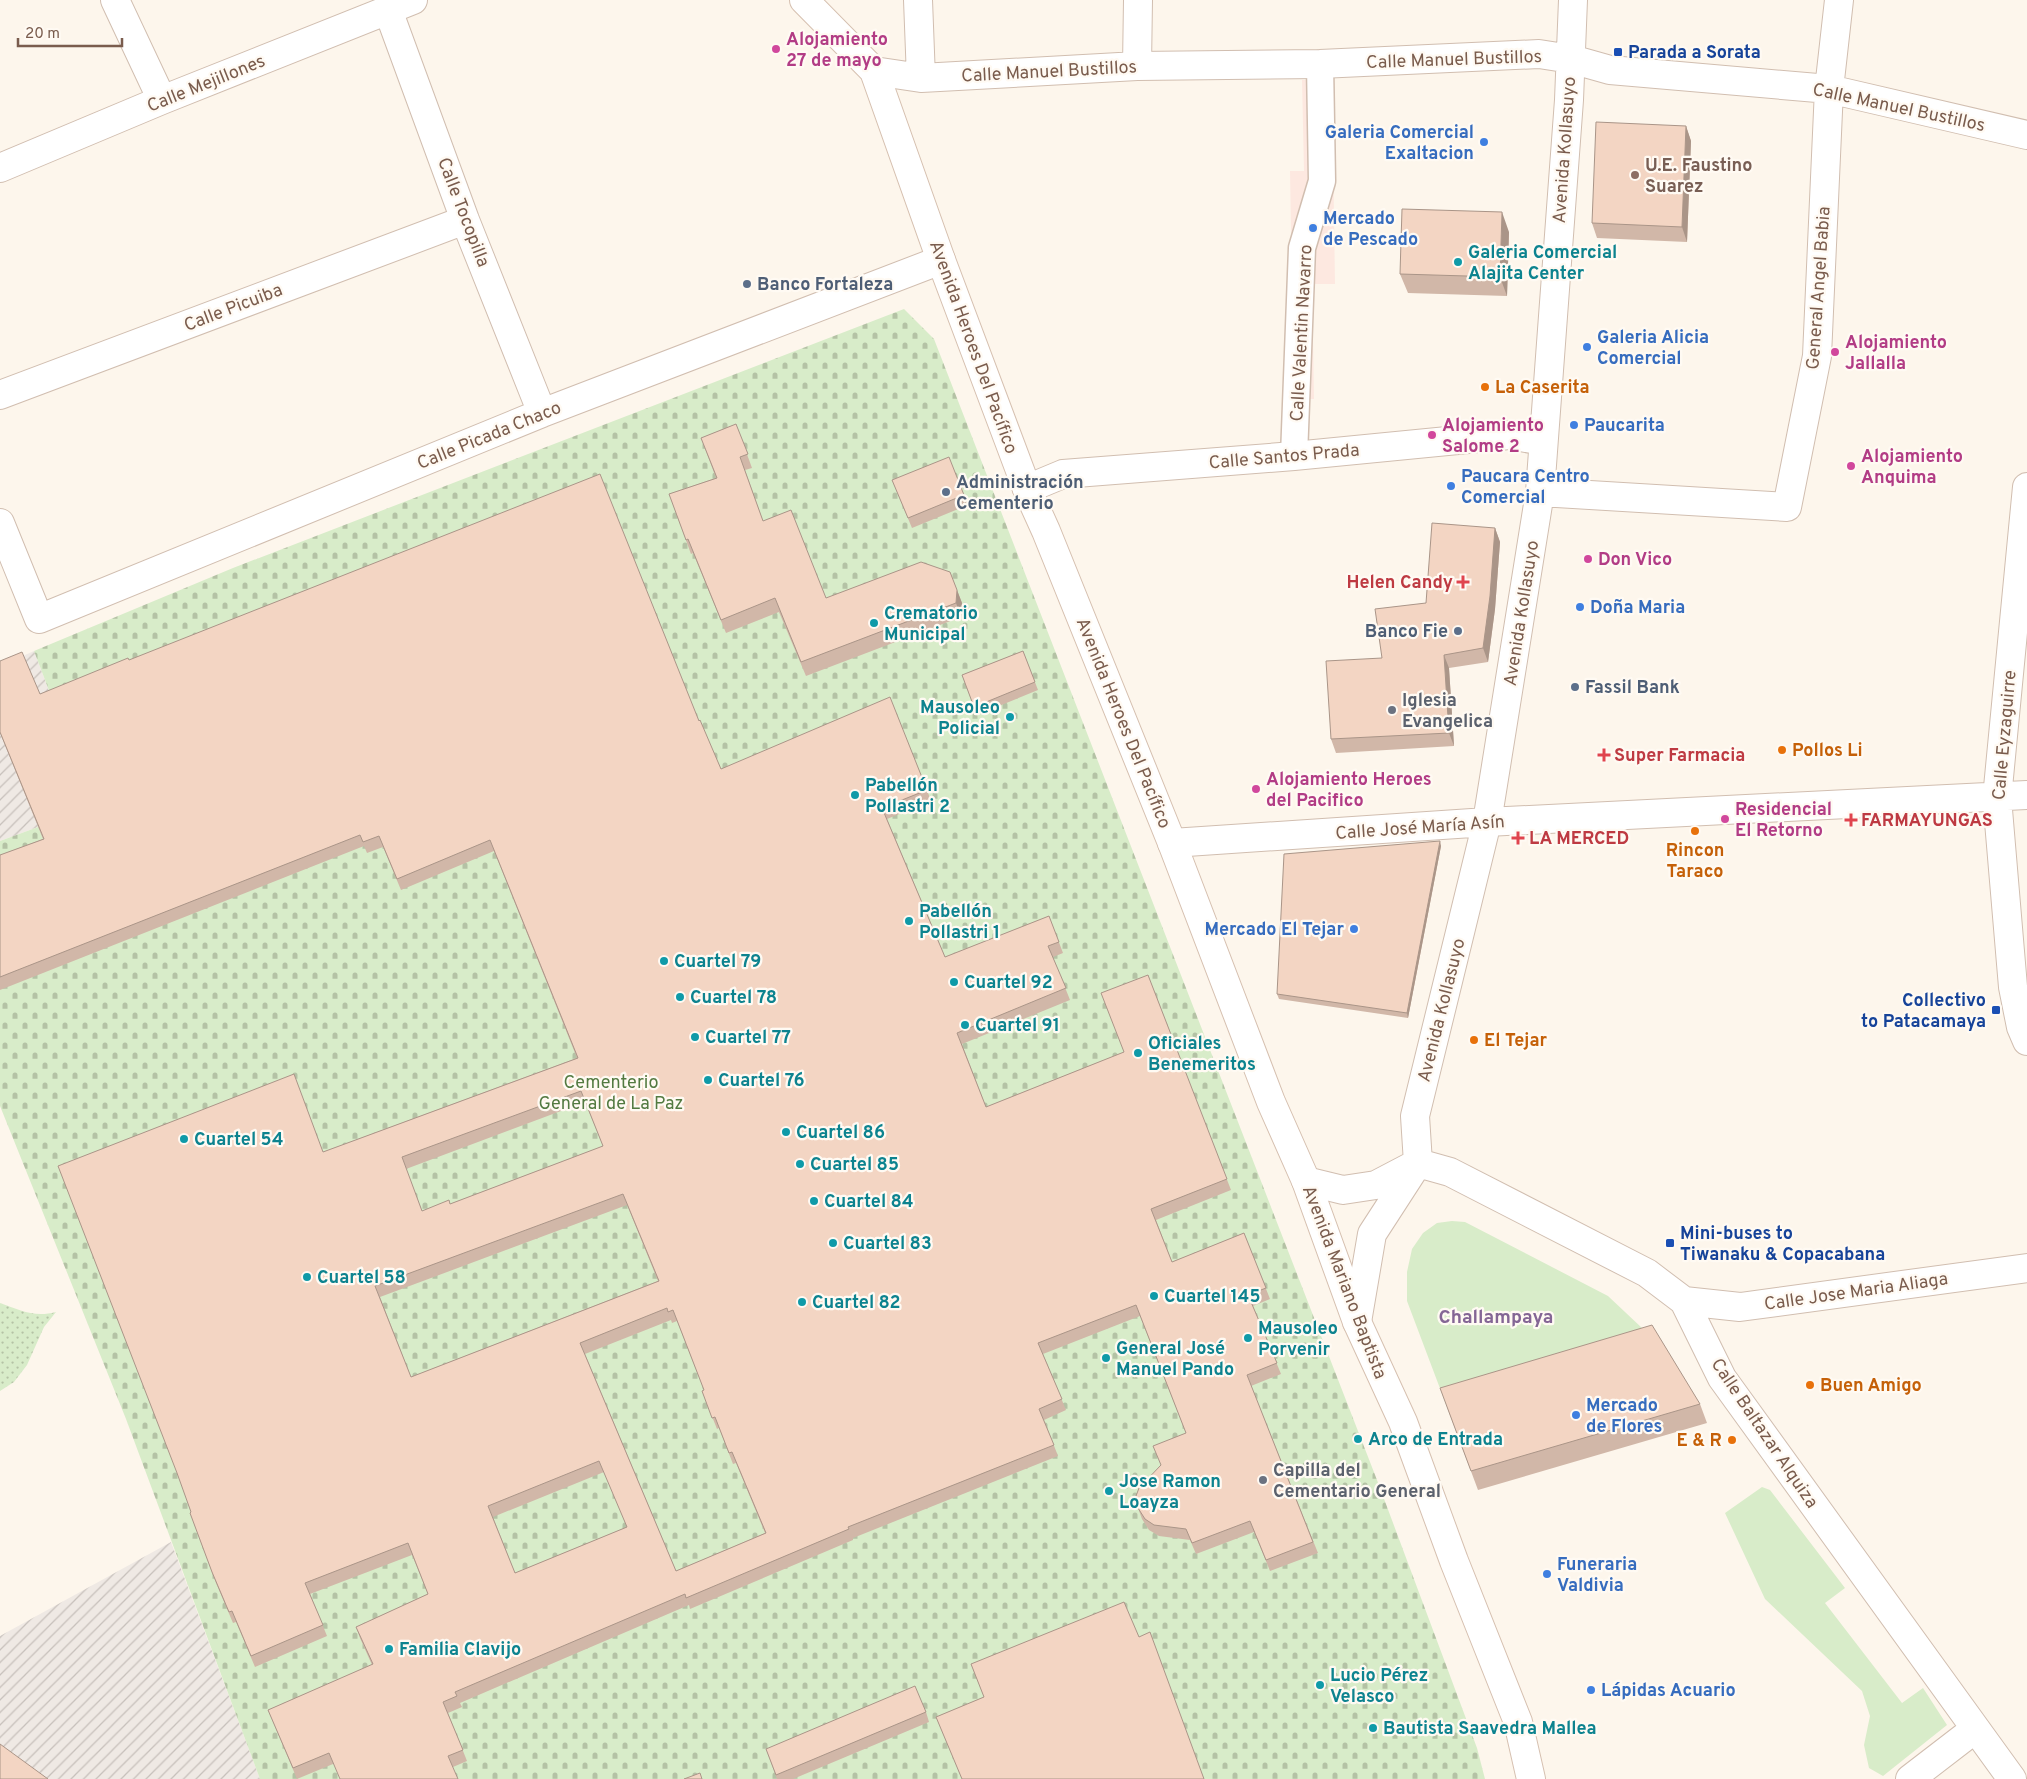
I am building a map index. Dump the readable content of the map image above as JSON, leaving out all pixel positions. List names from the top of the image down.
{
  "streets": {
    "street": [
      "Calle Manuel Bustillos",
      "Calle Mejillones",
      "Avenida Kollasuyo",
      "Calle Tocopilla",
      "General Angel Babia",
      "Calle Picuiba",
      "Calle Valentin Navarro",
      "Avenida Heroes Del Pacífico",
      "Calle Picada Chaco",
      "Calle Santos Prada",
      "Calle Eyzaguirre",
      "Calle José María Asín",
      "Avenida Mariano Baptista",
      "Calle Jose Maria Aliaga",
      "Calle Baltazar Alquiza"
    ]
  },
  "crossings": [
    ["Calle Manuel Bustillos", "Avenida Kollasuyo"],
    ["Calle Manuel Bustillos", "General Angel Babia"],
    ["Calle Manuel Bustillos", "Calle Valentin Navarro"],
    ["Calle Manuel Bustillos", "Avenida Heroes Del Pacífico"],
    ["Calle Mejillones", "Calle Tocopilla"],
    ["Avenida Kollasuyo", "General Angel Babia"],
    ["Avenida Kollasuyo", "Calle Santos Prada"],
    ["Avenida Kollasuyo", "Calle José María Asín"],
    ["Avenida Kollasuyo", "Calle Baltazar Alquiza"],
    ["Calle Tocopilla", "Calle Picuiba"],
    ["Calle Tocopilla", "Calle Picada Chaco"],
    ["Calle Valentin Navarro", "Calle Santos Prada"],
    ["Avenida Heroes Del Pacífico", "Calle Picada Chaco"],
    ["Avenida Heroes Del Pacífico", "Calle Santos Prada"],
    ["Avenida Heroes Del Pacífico", "Calle José María Asín"],
    ["Avenida Heroes Del Pacífico", "Avenida Mariano Baptista"],
    ["Calle Eyzaguirre", "Calle José María Asín"],
    ["Calle José María Asín", "Avenida Mariano Baptista"],
    ["Calle Jose Maria Aliaga", "Calle Baltazar Alquiza"]
  ],
  "districts": ["Challampaya"],
  "parks": ["Cementerio General de La Paz"],
  "places": {
    "other": [
      "Alojamiento 27 de mayo",
      "Galeria Comercial Exaltacion",
      "U.E. Faustino Suarez",
      "Mercado de Pescado",
      "Galeria Comercial Alajita Center",
      "Banco Fortaleza",
      "Galeria Alicia Comercial",
      "Alojamiento Jallalla",
      "La Caserita",
      "Paucarita",
      "Alojamiento Salome 2",
      "Alojamiento Anquima",
      "Paucara Centro Comercial",
      "Administración Cementerio",
      "Don Vico",
      "Doña Maria",
      "Crematorio Municipal",
      "Banco Fie",
      "Fassil Bank",
      "Iglesia Evangelica",
      "Mausoleo Policial",
      "Pollos Li",
      "Alojamiento Heroes del Pacifico",
      "Pabellón Pollastri 2",
      "Residencial El Retorno",
      "Rincon Taraco",
      "Pabellón Pollastri 1",
      "Mercado El Tejar",
      "Cuartel 79",
      "Cuartel 92",
      "Cuartel 78",
      "Cuartel 91",
      "Cuartel 77",
      "El Tejar",
      "Oficiales Benemeritos",
      "Cuartel 76",
      "Cuartel 86",
      "Cuartel 54",
      "Cuartel 85",
      "Cuartel 84",
      "Cuartel 83",
      "Cuartel 58",
      "Cuartel 145",
      "Cuartel 82",
      "Mausoleo Porvenir",
      "General José Manuel Pando",
      "Buen Amigo",
      "Mercado de Flores",
      "Arco de Entrada",
      "E & R",
      "Capilla del Cementario General",
      "Jose Ramon Loayza",
      "Funeraria Valdivia",
      "Familia Clavijo",
      "Lucio Pérez Velasco",
      "Lápidas Acuario",
      "Bautista Saavedra Mallea"
    ],
    "transit": ["Parada a Sorata", "Collectivo to Patacamaya", "Mini-buses to Tiwanaku & Copacabana"],
    "health": [
      "Helen Candy",
      "Super Farmacia",
      "FARMAYUNGAS",
      "LA MERCED"
    ]
  },
  "scale_bar": "20 m"
}
